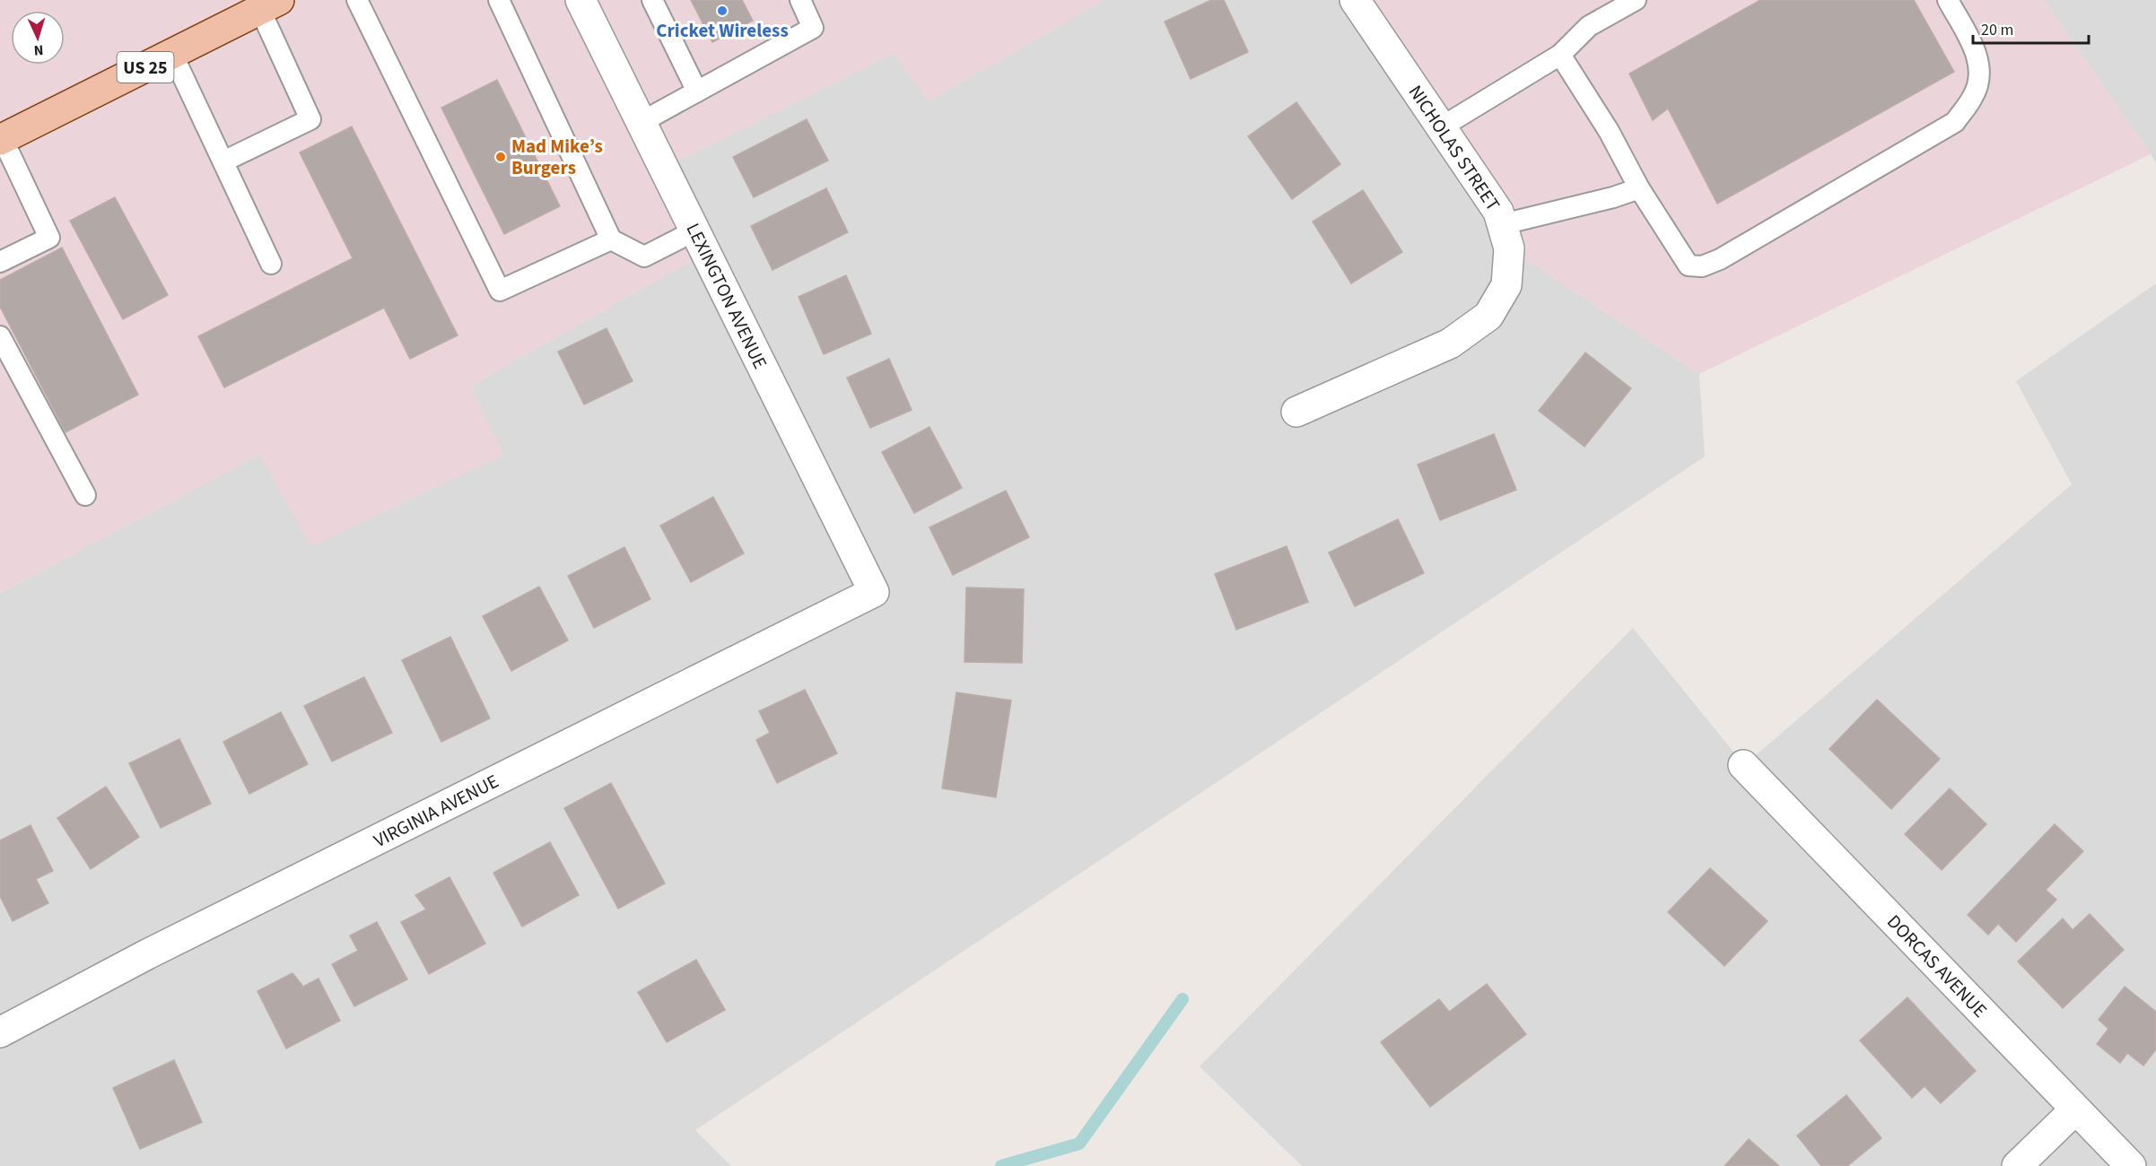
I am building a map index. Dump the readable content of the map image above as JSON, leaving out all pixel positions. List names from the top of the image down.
{
  "streets": {
    "main road": ["US 25"],
    "street": [
      "NICHOLAS STREET",
      "LEXINGTON AVENUE",
      "VIRGINIA AVENUE",
      "DORCAS AVENUE"
    ]
  },
  "crossings": [
    ["LEXINGTON AVENUE", "VIRGINIA AVENUE"]
  ],
  "places": ["Cricket Wireless", "Mad Mike’s Burgers"],
  "scale_bar": "20 m",
  "north": "bottom"
}
